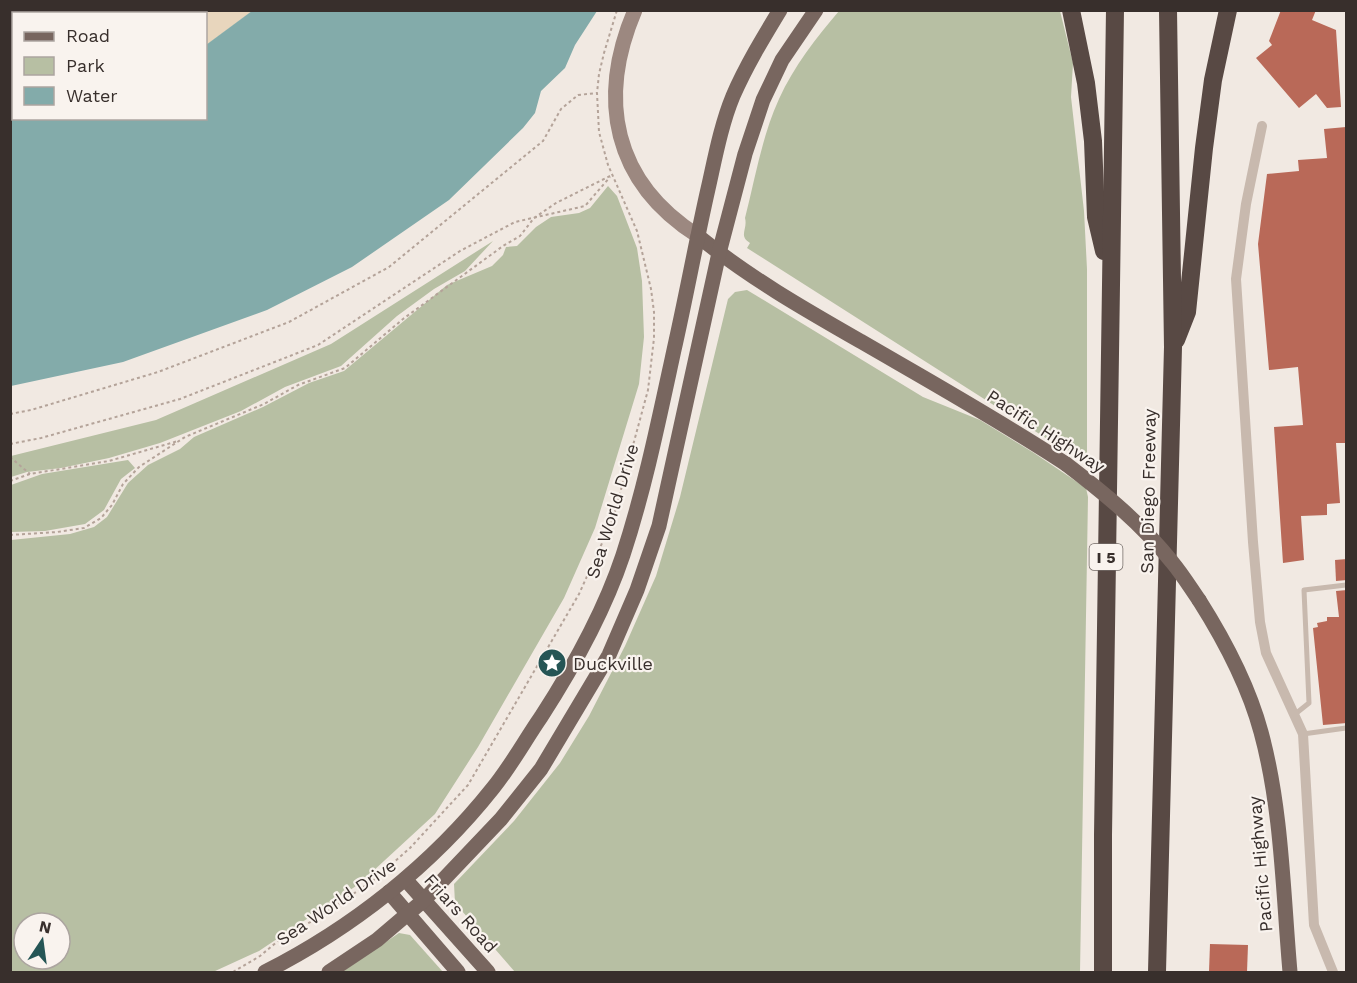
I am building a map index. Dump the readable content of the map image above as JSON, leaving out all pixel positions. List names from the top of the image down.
{
  "streets": {
    "highway": ["San Diego Freeway", "I 5"],
    "main road": ["Pacific Highway", "Sea World Drive", "Friars Road"]
  },
  "crossings": [
    ["Pacific Highway", "Sea World Drive"],
    ["Sea World Drive", "Friars Road"]
  ],
  "places": {
    "place": ["Duckville"]
  },
  "legend": ["Road", "Park", "Water"],
  "north": "top"
}
